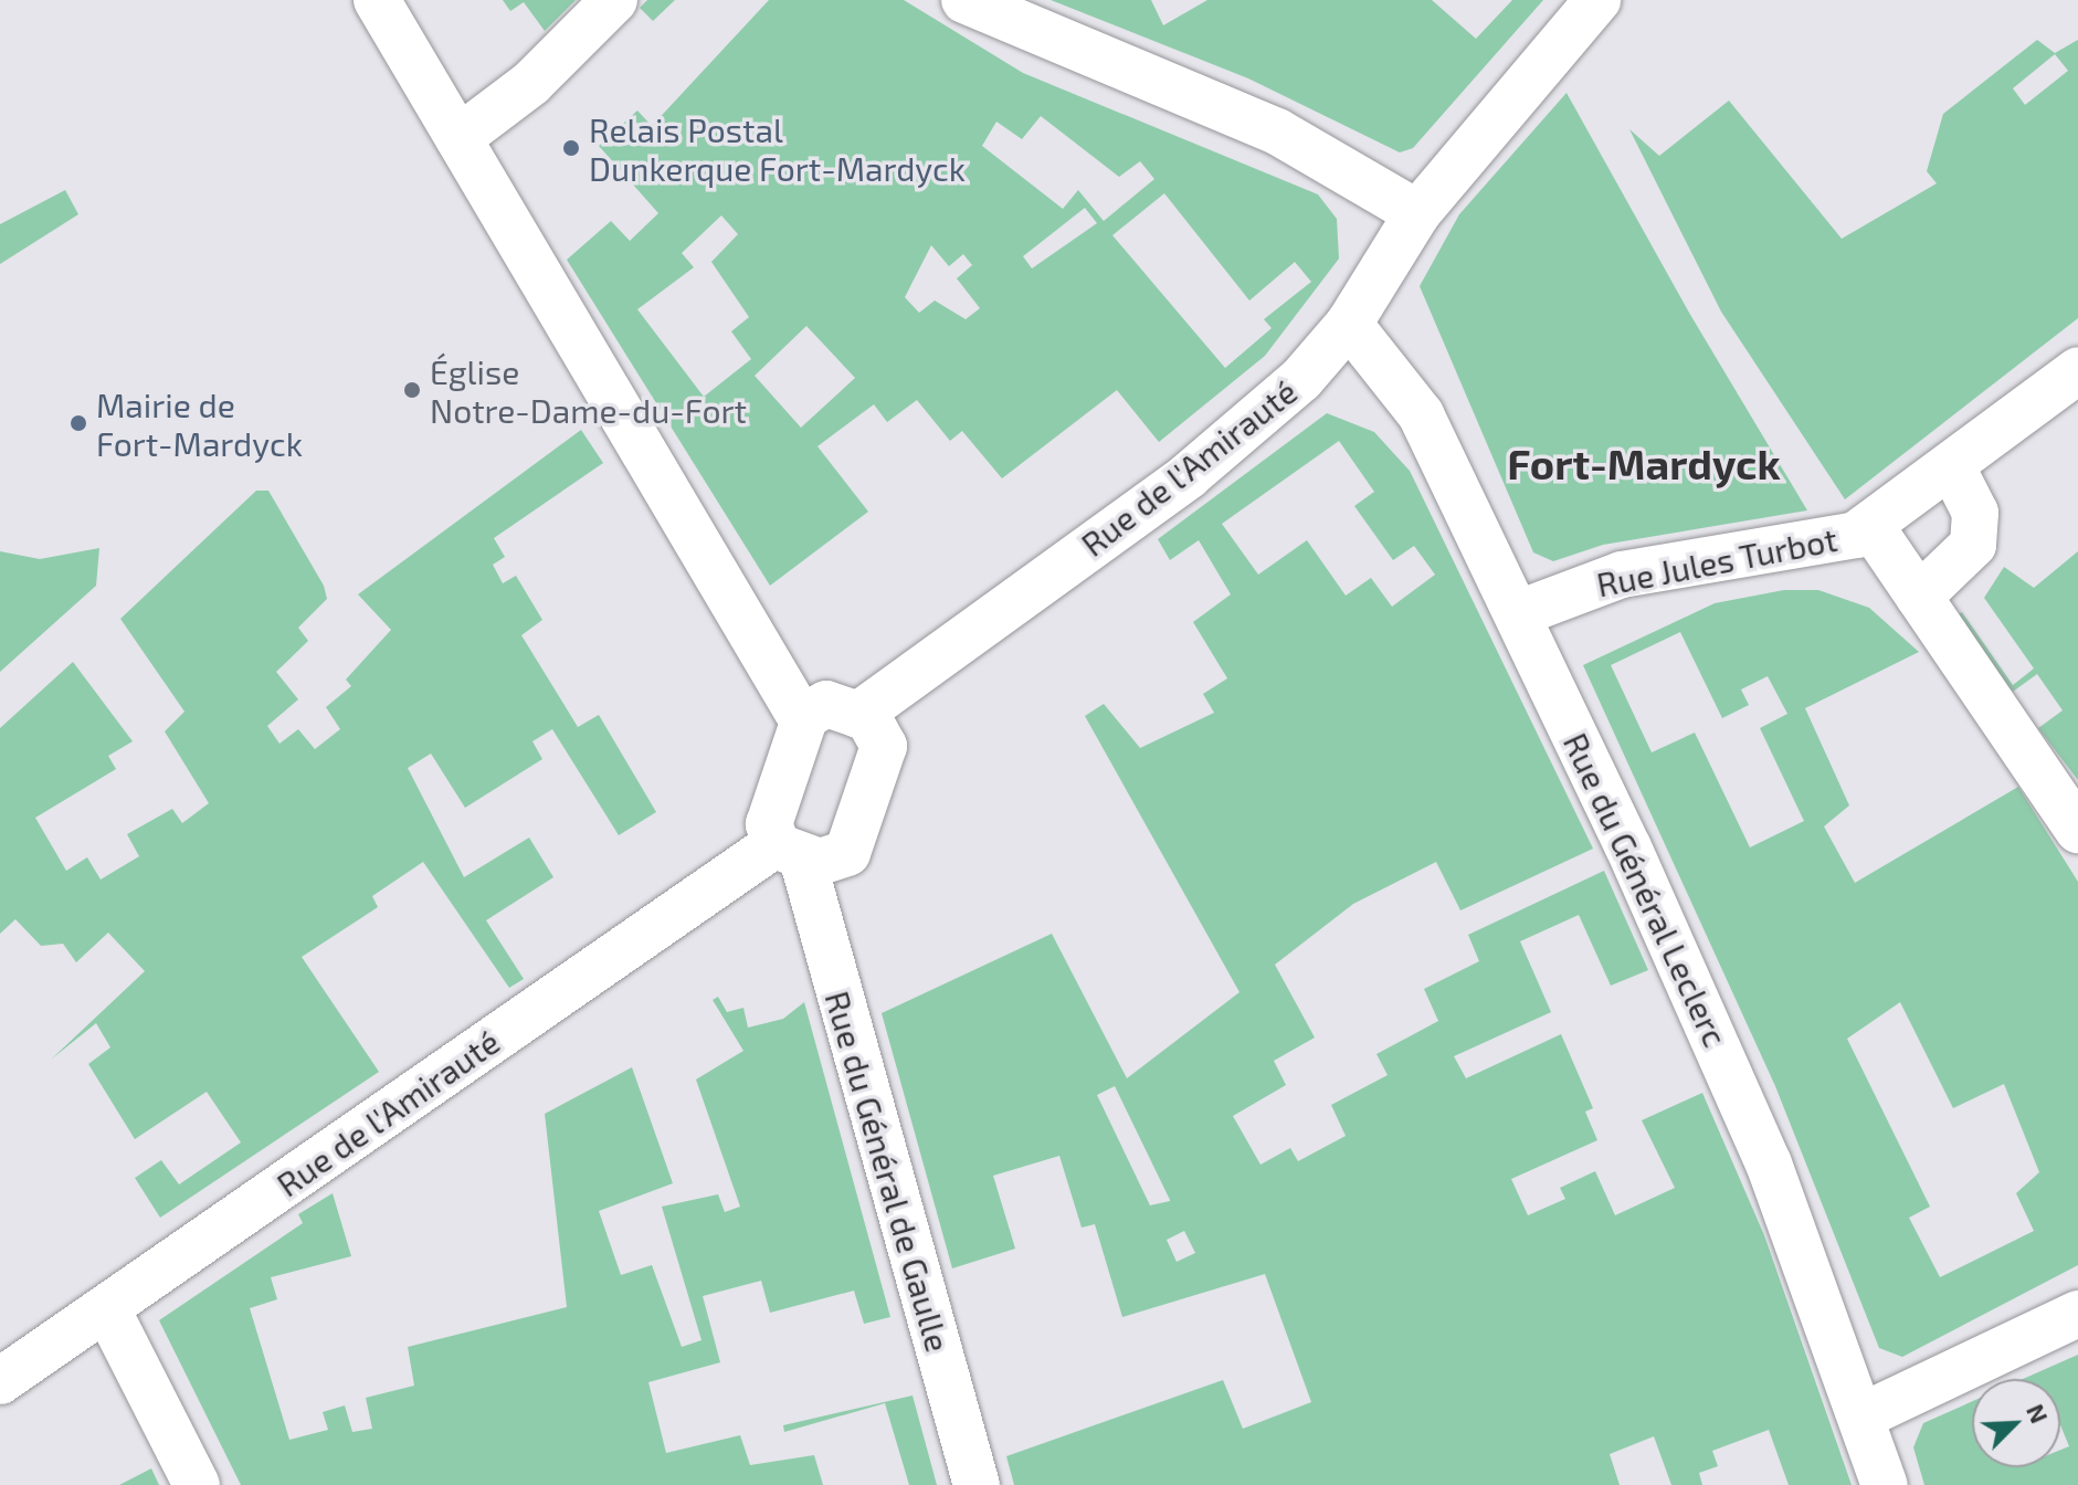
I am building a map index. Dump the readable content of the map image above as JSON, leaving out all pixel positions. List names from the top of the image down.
{
  "streets": {
    "street": [
      "Rue de l'Amirauté",
      "Rue Jules Turbot",
      "Rue du Général Leclerc",
      "Rue du Général de Gaulle"
    ]
  },
  "crossings": [
    ["Rue de l'Amirauté", "Rue du Général Leclerc"],
    ["Rue de l'Amirauté", "Rue du Général de Gaulle"],
    ["Rue Jules Turbot", "Rue du Général Leclerc"]
  ],
  "districts": ["Fort-Mardyck"],
  "places": ["Relais Postal Dunkerque Fort-Mardyck", "Église Notre-Dame-du-Fort", "Mairie de Fort-Mardyck"],
  "north": "top right"
}
